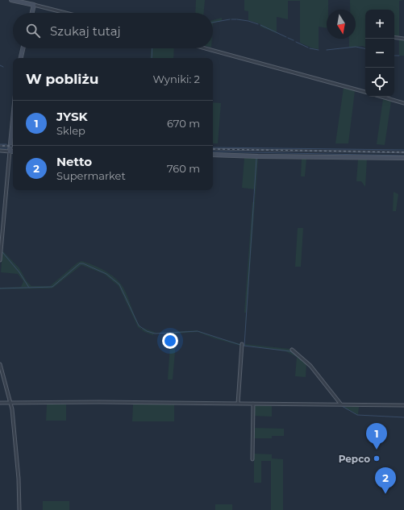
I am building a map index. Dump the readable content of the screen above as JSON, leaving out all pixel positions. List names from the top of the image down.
{
  "places": ["Pepco"],
  "north": "bottom",
  "page": {
    "map_buttons": ["+", "−"],
    "search": "Szukaj tutaj",
    "heading": ["W pobliżu", "Wyniki: 2"],
    "list": [
      {
        "mark": "1",
        "name": "JYSK",
        "note": "Sklep",
        "value": "670 m"
      },
      {
        "mark": "2",
        "name": "Netto",
        "note": "Supermarket",
        "value": "760 m"
      }
    ],
    "pins": ["1", "2"]
  }
}
